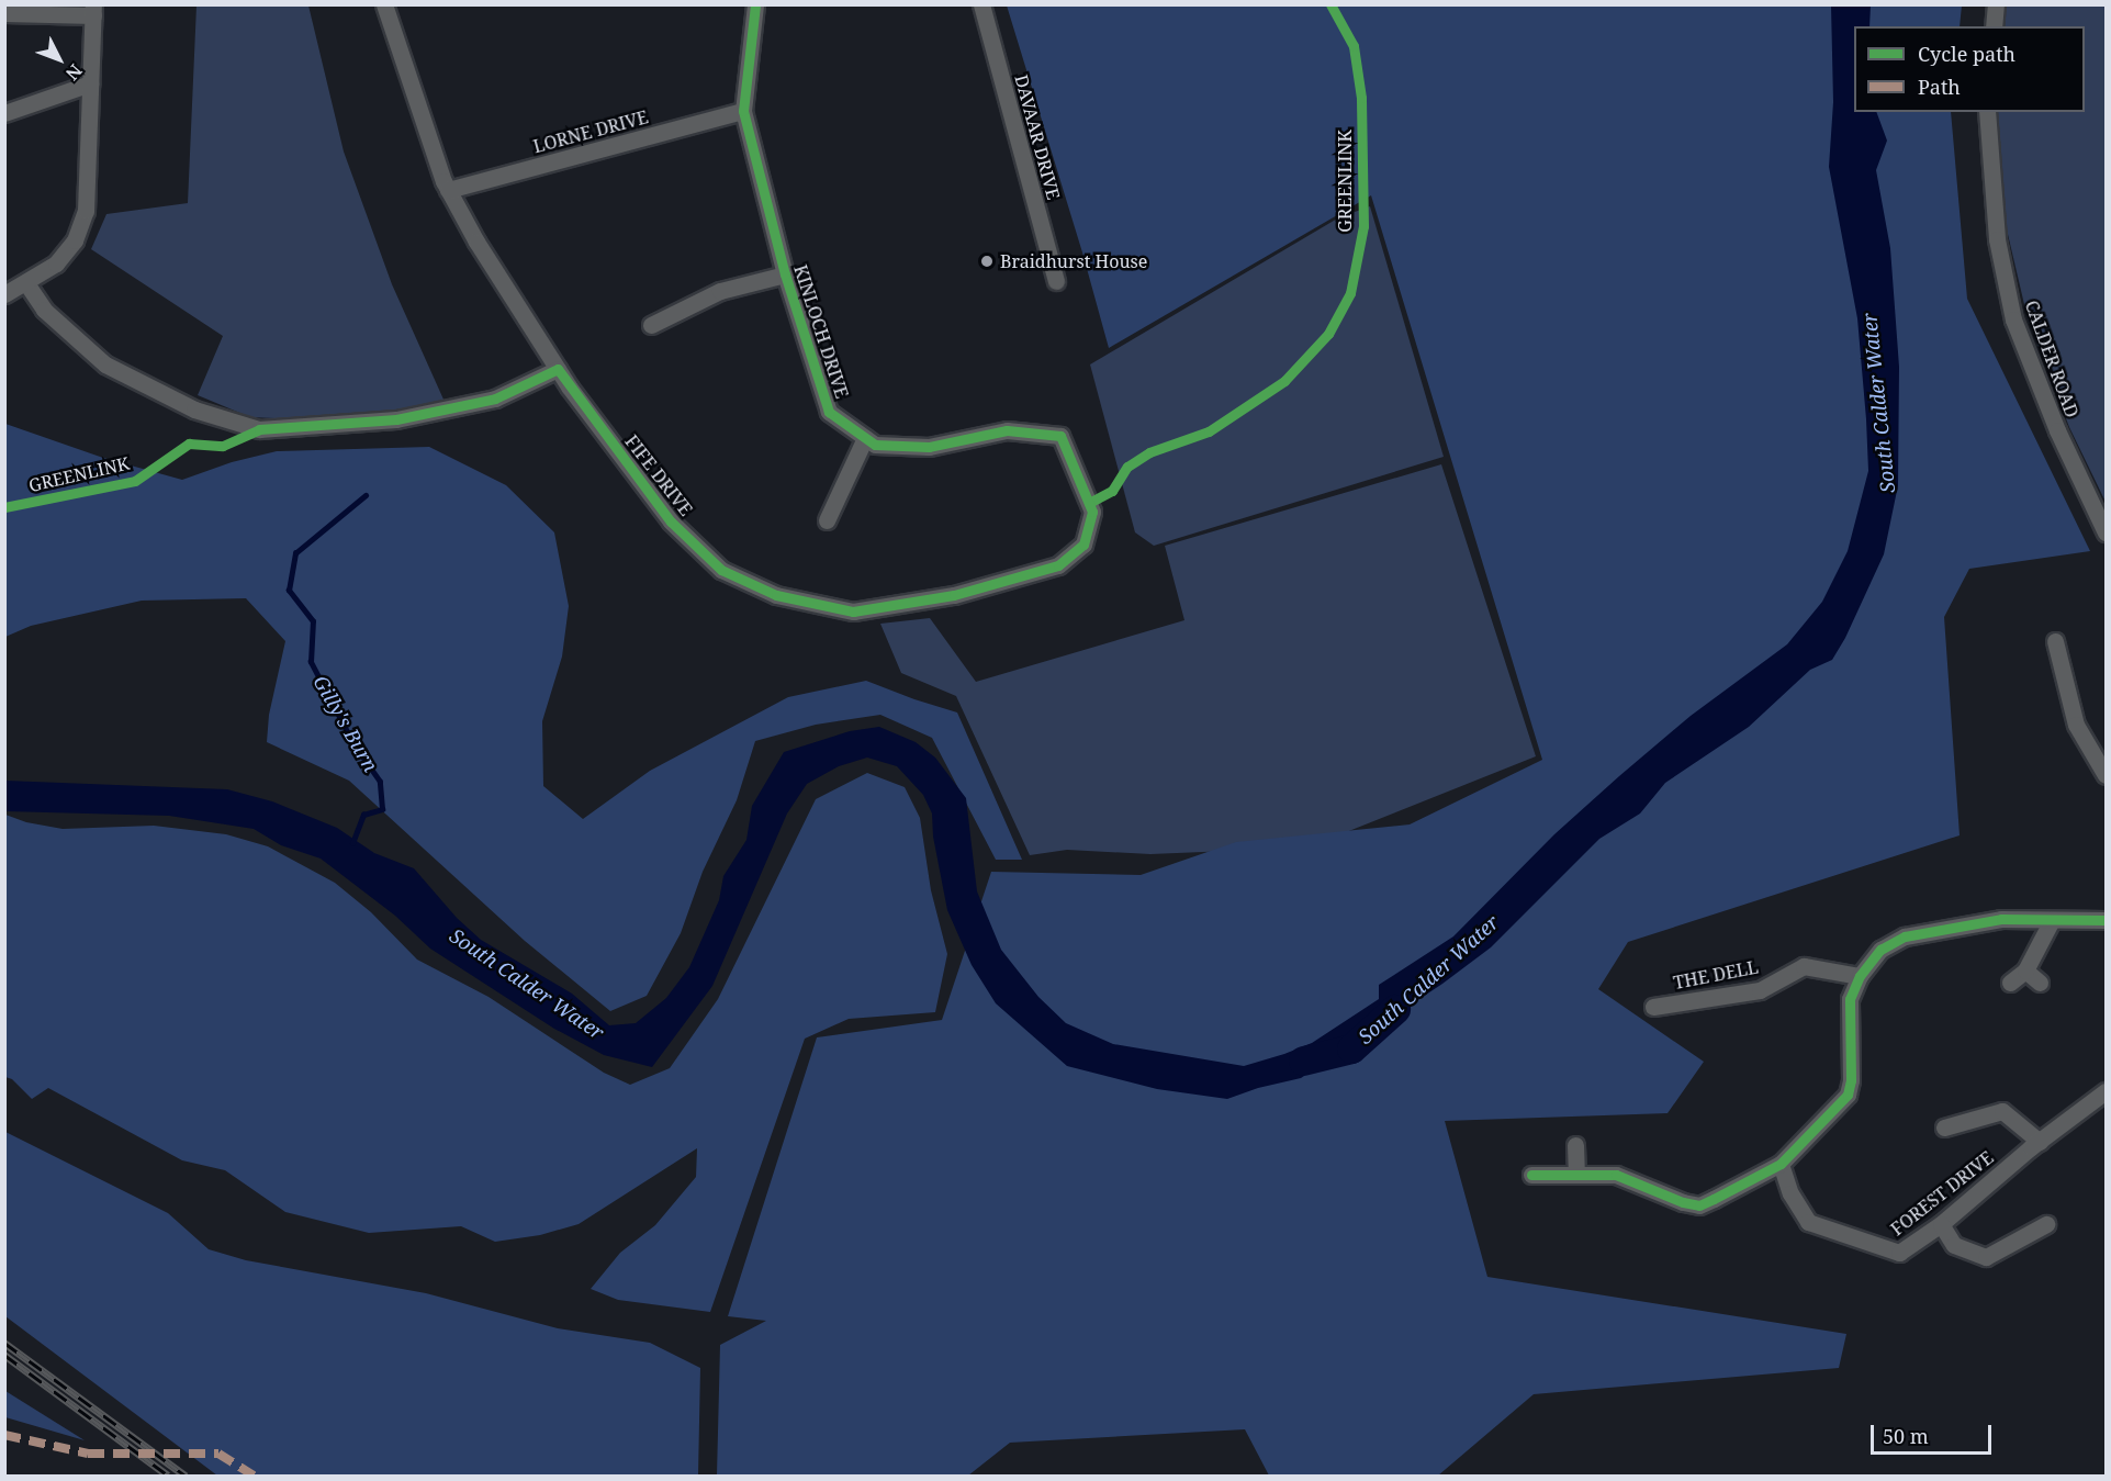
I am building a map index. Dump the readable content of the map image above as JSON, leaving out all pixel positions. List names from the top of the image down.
{
  "streets": {
    "street": [
      "LORNE DRIVE",
      "DAVAAR DRIVE",
      "KINLOCH DRIVE",
      "CALDER ROAD",
      "FIFE DRIVE",
      "THE DELL",
      "FOREST DRIVE"
    ],
    "cycle path": ["GREENLINK"]
  },
  "crossings": [
    ["LORNE DRIVE", "KINLOCH DRIVE"],
    ["LORNE DRIVE", "FIFE DRIVE"],
    ["KINLOCH DRIVE", "FIFE DRIVE"]
  ],
  "water": ["South Calder Water", "Gilly's Burn"],
  "places": ["Braidhurst House"],
  "legend": ["Cycle path", "Path"],
  "scale_bar": "50 m",
  "north": "bottom right"
}
